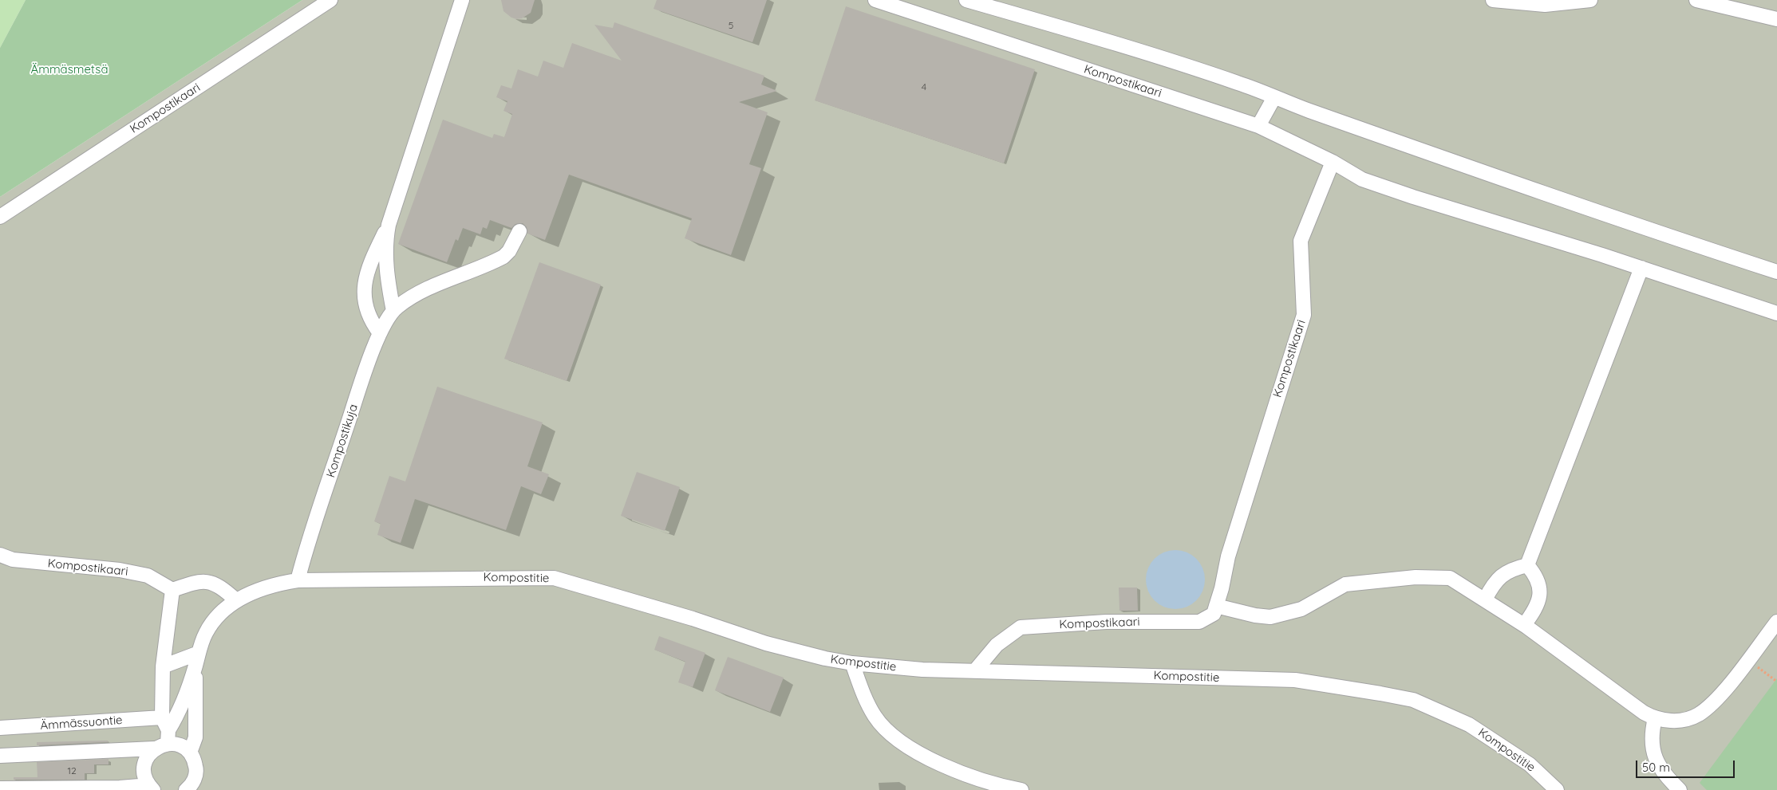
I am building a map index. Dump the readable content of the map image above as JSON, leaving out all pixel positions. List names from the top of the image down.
{
  "streets": {
    "street": [
      "Kompostikaari",
      "Kompostikuja",
      "Kompostitie",
      "Ämmässuontie"
    ]
  },
  "crossings": [
    ["Kompostikaari", "Kompostitie"],
    ["Kompostikuja", "Kompostitie"],
    ["Kompostitie", "Ämmässuontie"]
  ],
  "parks": ["Ämmäsmetsä"],
  "house_numbers": ["5", "4", "12"],
  "scale_bar": "50 m"
}
